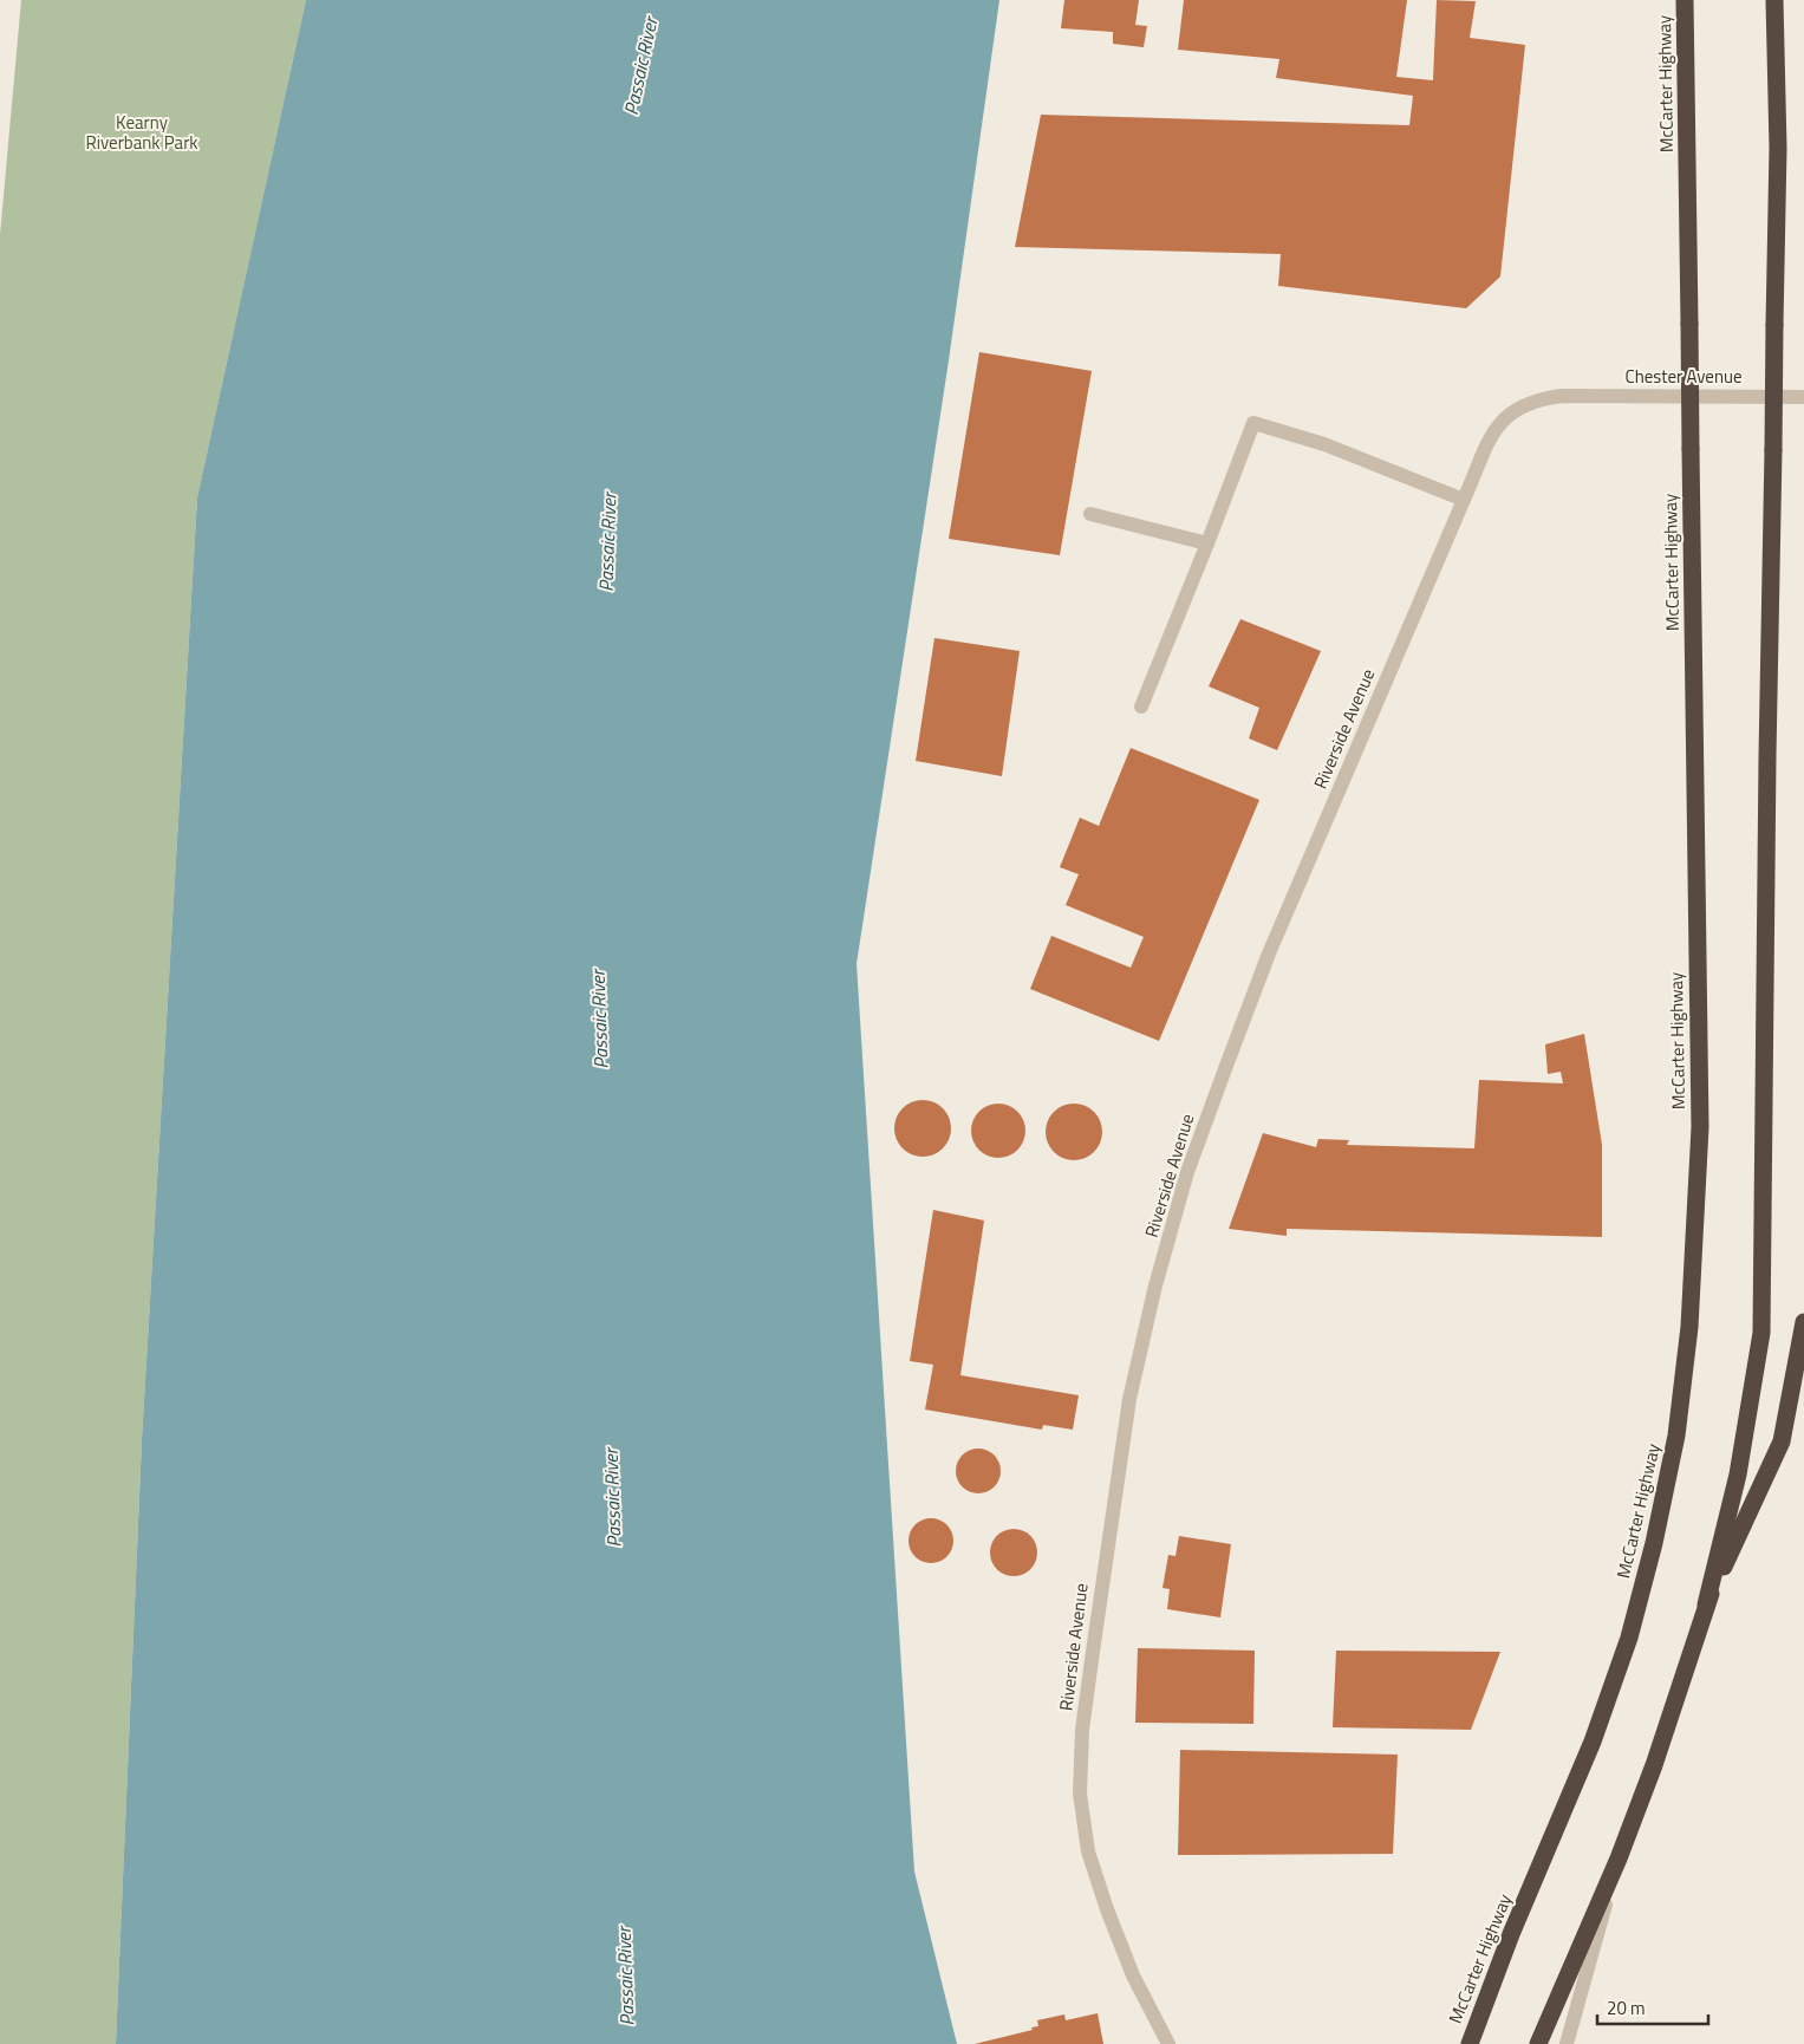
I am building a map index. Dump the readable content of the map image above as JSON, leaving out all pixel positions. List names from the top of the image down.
{
  "streets": {
    "highway": ["McCarter Highway"],
    "street": ["Chester Avenue", "Riverside Avenue"]
  },
  "crossings": [
    ["Chester Avenue", "Riverside Avenue"]
  ],
  "water": ["Passaic River"],
  "parks": ["Kearny Riverbank Park"],
  "scale_bar": "20 m"
}
